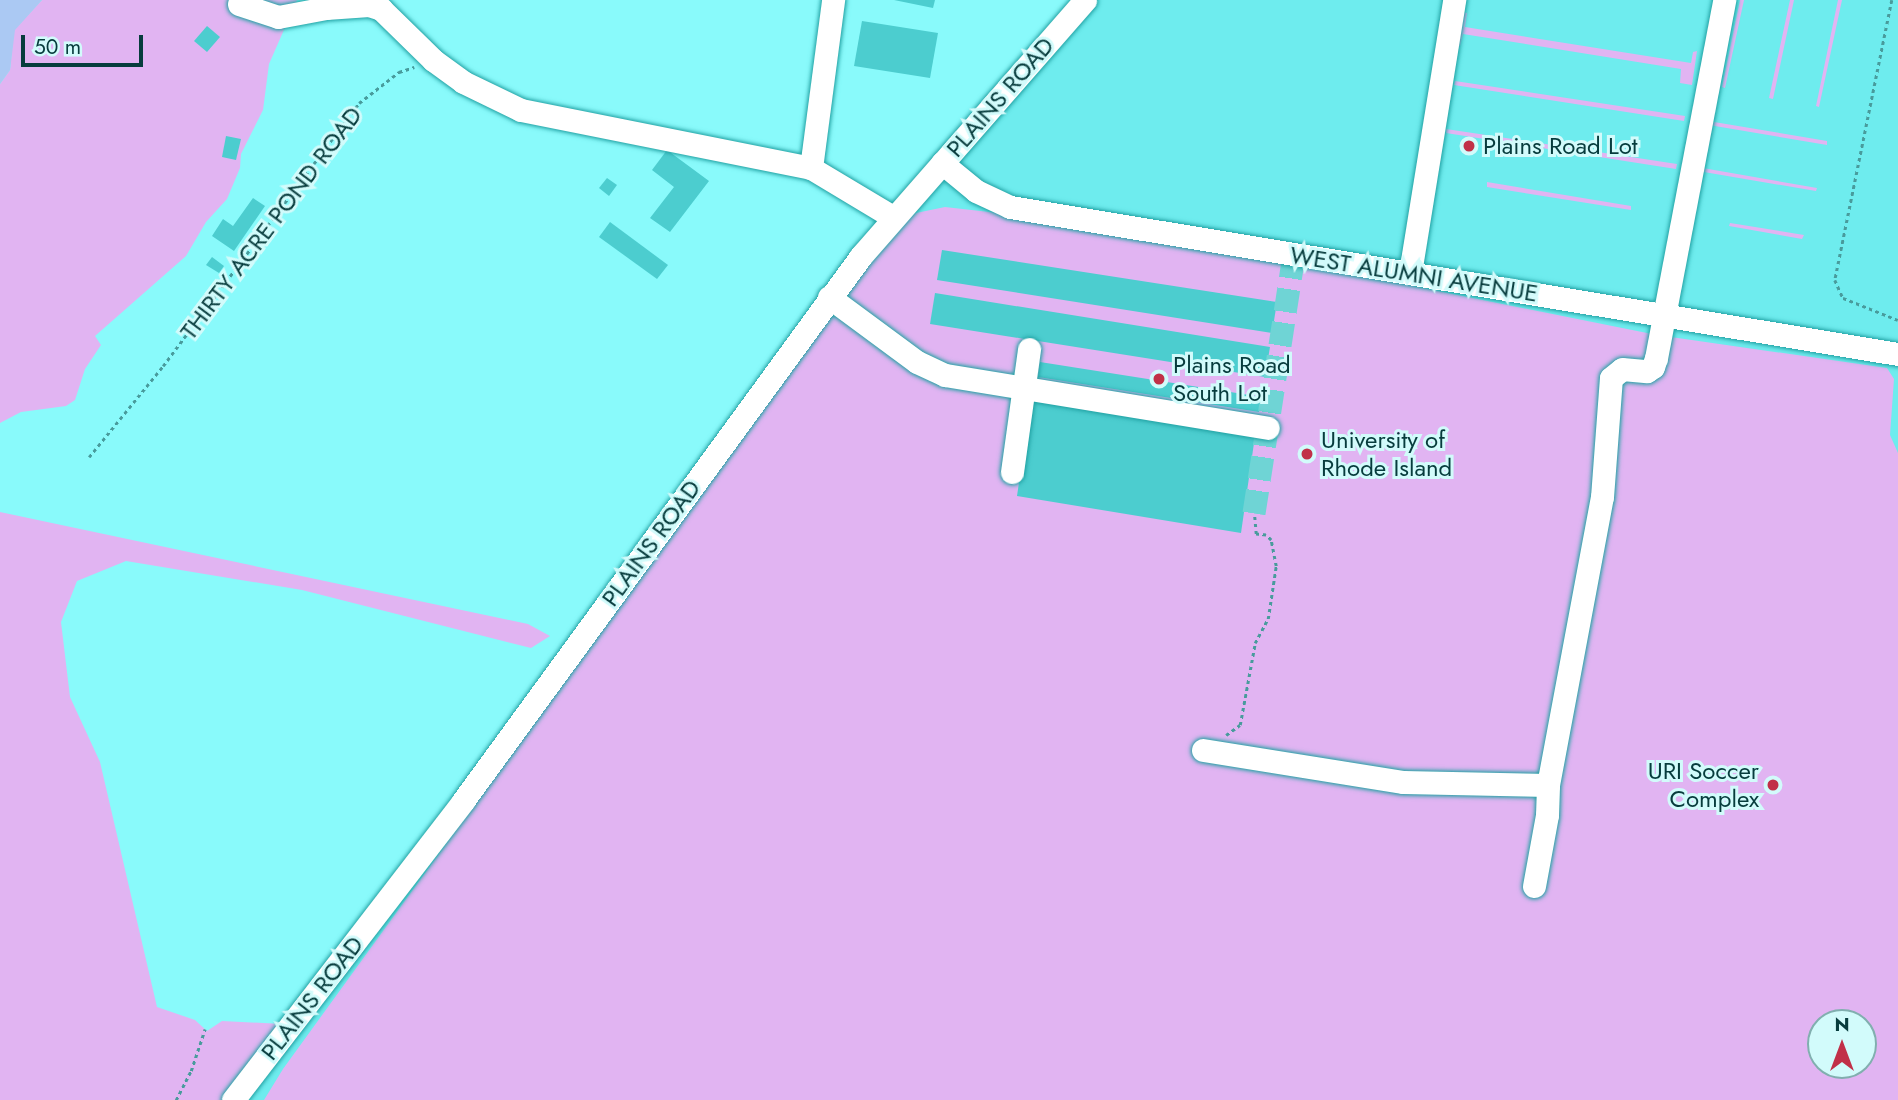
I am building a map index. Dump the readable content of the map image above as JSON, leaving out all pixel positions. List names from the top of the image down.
{
  "streets": {
    "street": ["PLAINS ROAD", "WEST ALUMNI AVENUE"],
    "path": ["THIRTY ACRE POND ROAD"]
  },
  "crossings": [
    ["PLAINS ROAD", "WEST ALUMNI AVENUE"]
  ],
  "places": [
    "Plains Road Lot",
    "Plains Road South Lot",
    "University of Rhode Island",
    "URI Soccer Complex"
  ],
  "scale_bar": "50 m",
  "north": "top"
}
